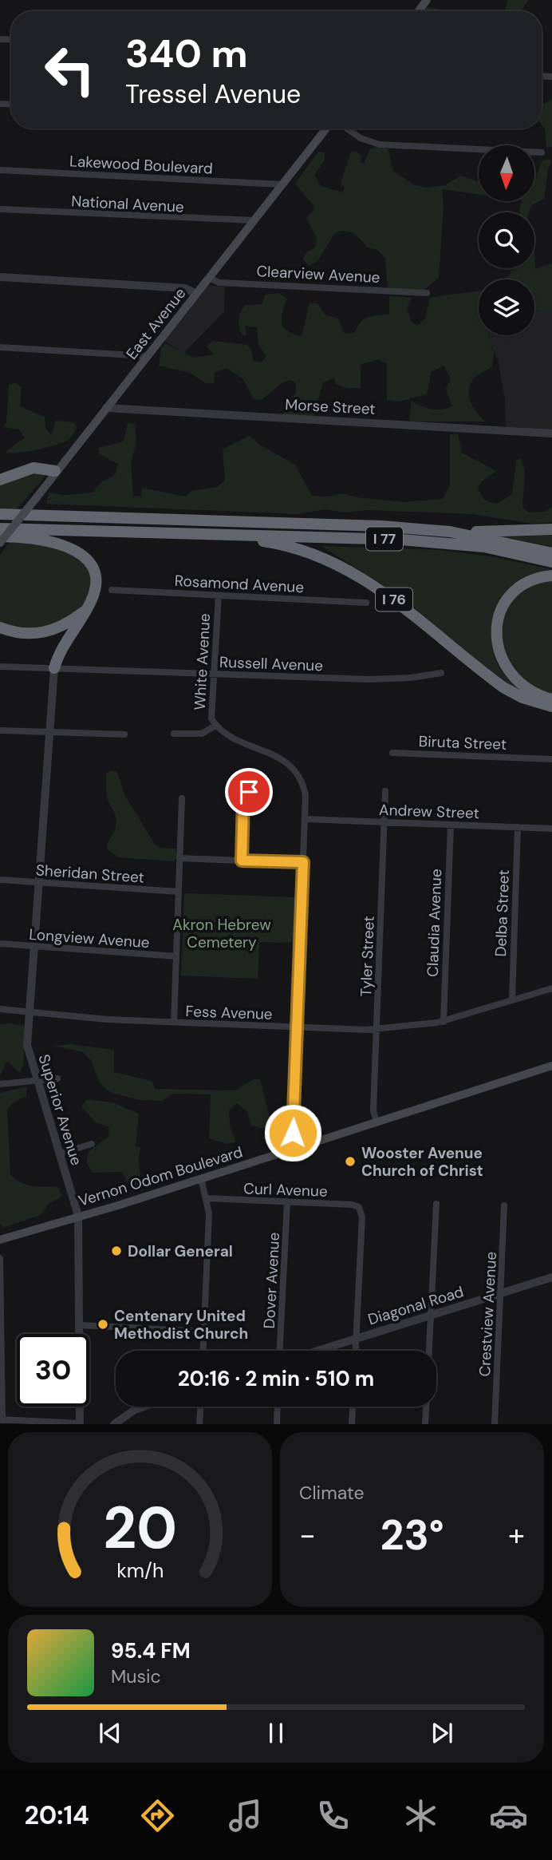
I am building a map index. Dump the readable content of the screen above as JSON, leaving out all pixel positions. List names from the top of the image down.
{
  "streets": {
    "highway": ["I 77", "I 76"],
    "main road": ["East Avenue", "Vernon Odom Boulevard"],
    "street": [
      "Lakewood Boulevard",
      "National Avenue",
      "Clearview Avenue",
      "Morse Street",
      "Rosamond Avenue",
      "White Avenue",
      "Russell Avenue",
      "Biruta Street",
      "Andrew Street",
      "Sheridan Street",
      "Delba Street",
      "Claudia Avenue",
      "Longview Avenue",
      "Tyler Street",
      "Fess Avenue",
      "Superior Avenue",
      "Curl Avenue",
      "Dover Avenue",
      "Diagonal Road",
      "Crestview Avenue"
    ]
  },
  "crossings": [
    ["Lakewood Boulevard", "East Avenue"],
    ["National Avenue", "East Avenue"],
    ["Clearview Avenue", "East Avenue"],
    ["East Avenue", "Morse Street"],
    ["I 77", "I 76"],
    ["Rosamond Avenue", "White Avenue"],
    ["White Avenue", "Russell Avenue"],
    ["White Avenue", "Andrew Street"],
    ["White Avenue", "Fess Avenue"],
    ["White Avenue", "Vernon Odom Boulevard"],
    ["Russell Avenue", "Superior Avenue"],
    ["Andrew Street", "Delba Street"],
    ["Andrew Street", "Claudia Avenue"],
    ["Andrew Street", "Tyler Street"],
    ["Sheridan Street", "Superior Avenue"],
    ["Delba Street", "Fess Avenue"],
    ["Claudia Avenue", "Fess Avenue"],
    ["Longview Avenue", "Superior Avenue"],
    ["Tyler Street", "Fess Avenue"],
    ["Tyler Street", "Vernon Odom Boulevard"],
    ["Fess Avenue", "Superior Avenue"],
    ["Superior Avenue", "Vernon Odom Boulevard"],
    ["Curl Avenue", "Dover Avenue"],
    ["Curl Avenue", "Diagonal Road"],
    ["Diagonal Road", "Crestview Avenue"]
  ],
  "parks": ["Akron Hebrew Cemetery"],
  "places": ["Wooster Avenue Church of Christ", "Dollar General", "Centenary United Methodist Church"],
  "north": "bottom",
  "page": {
    "turn": ["340 m", "Tressel Avenue"],
    "limit": "30",
    "trip": "20:16 · 2 min · 510 m",
    "tile": "Climate",
    "heat": ["−", "23°", "+"],
    "song": ["95.4 FM", "Music"],
    "tabs": "20:14",
    "gauge": ["20", "km/h"]
  }
}
